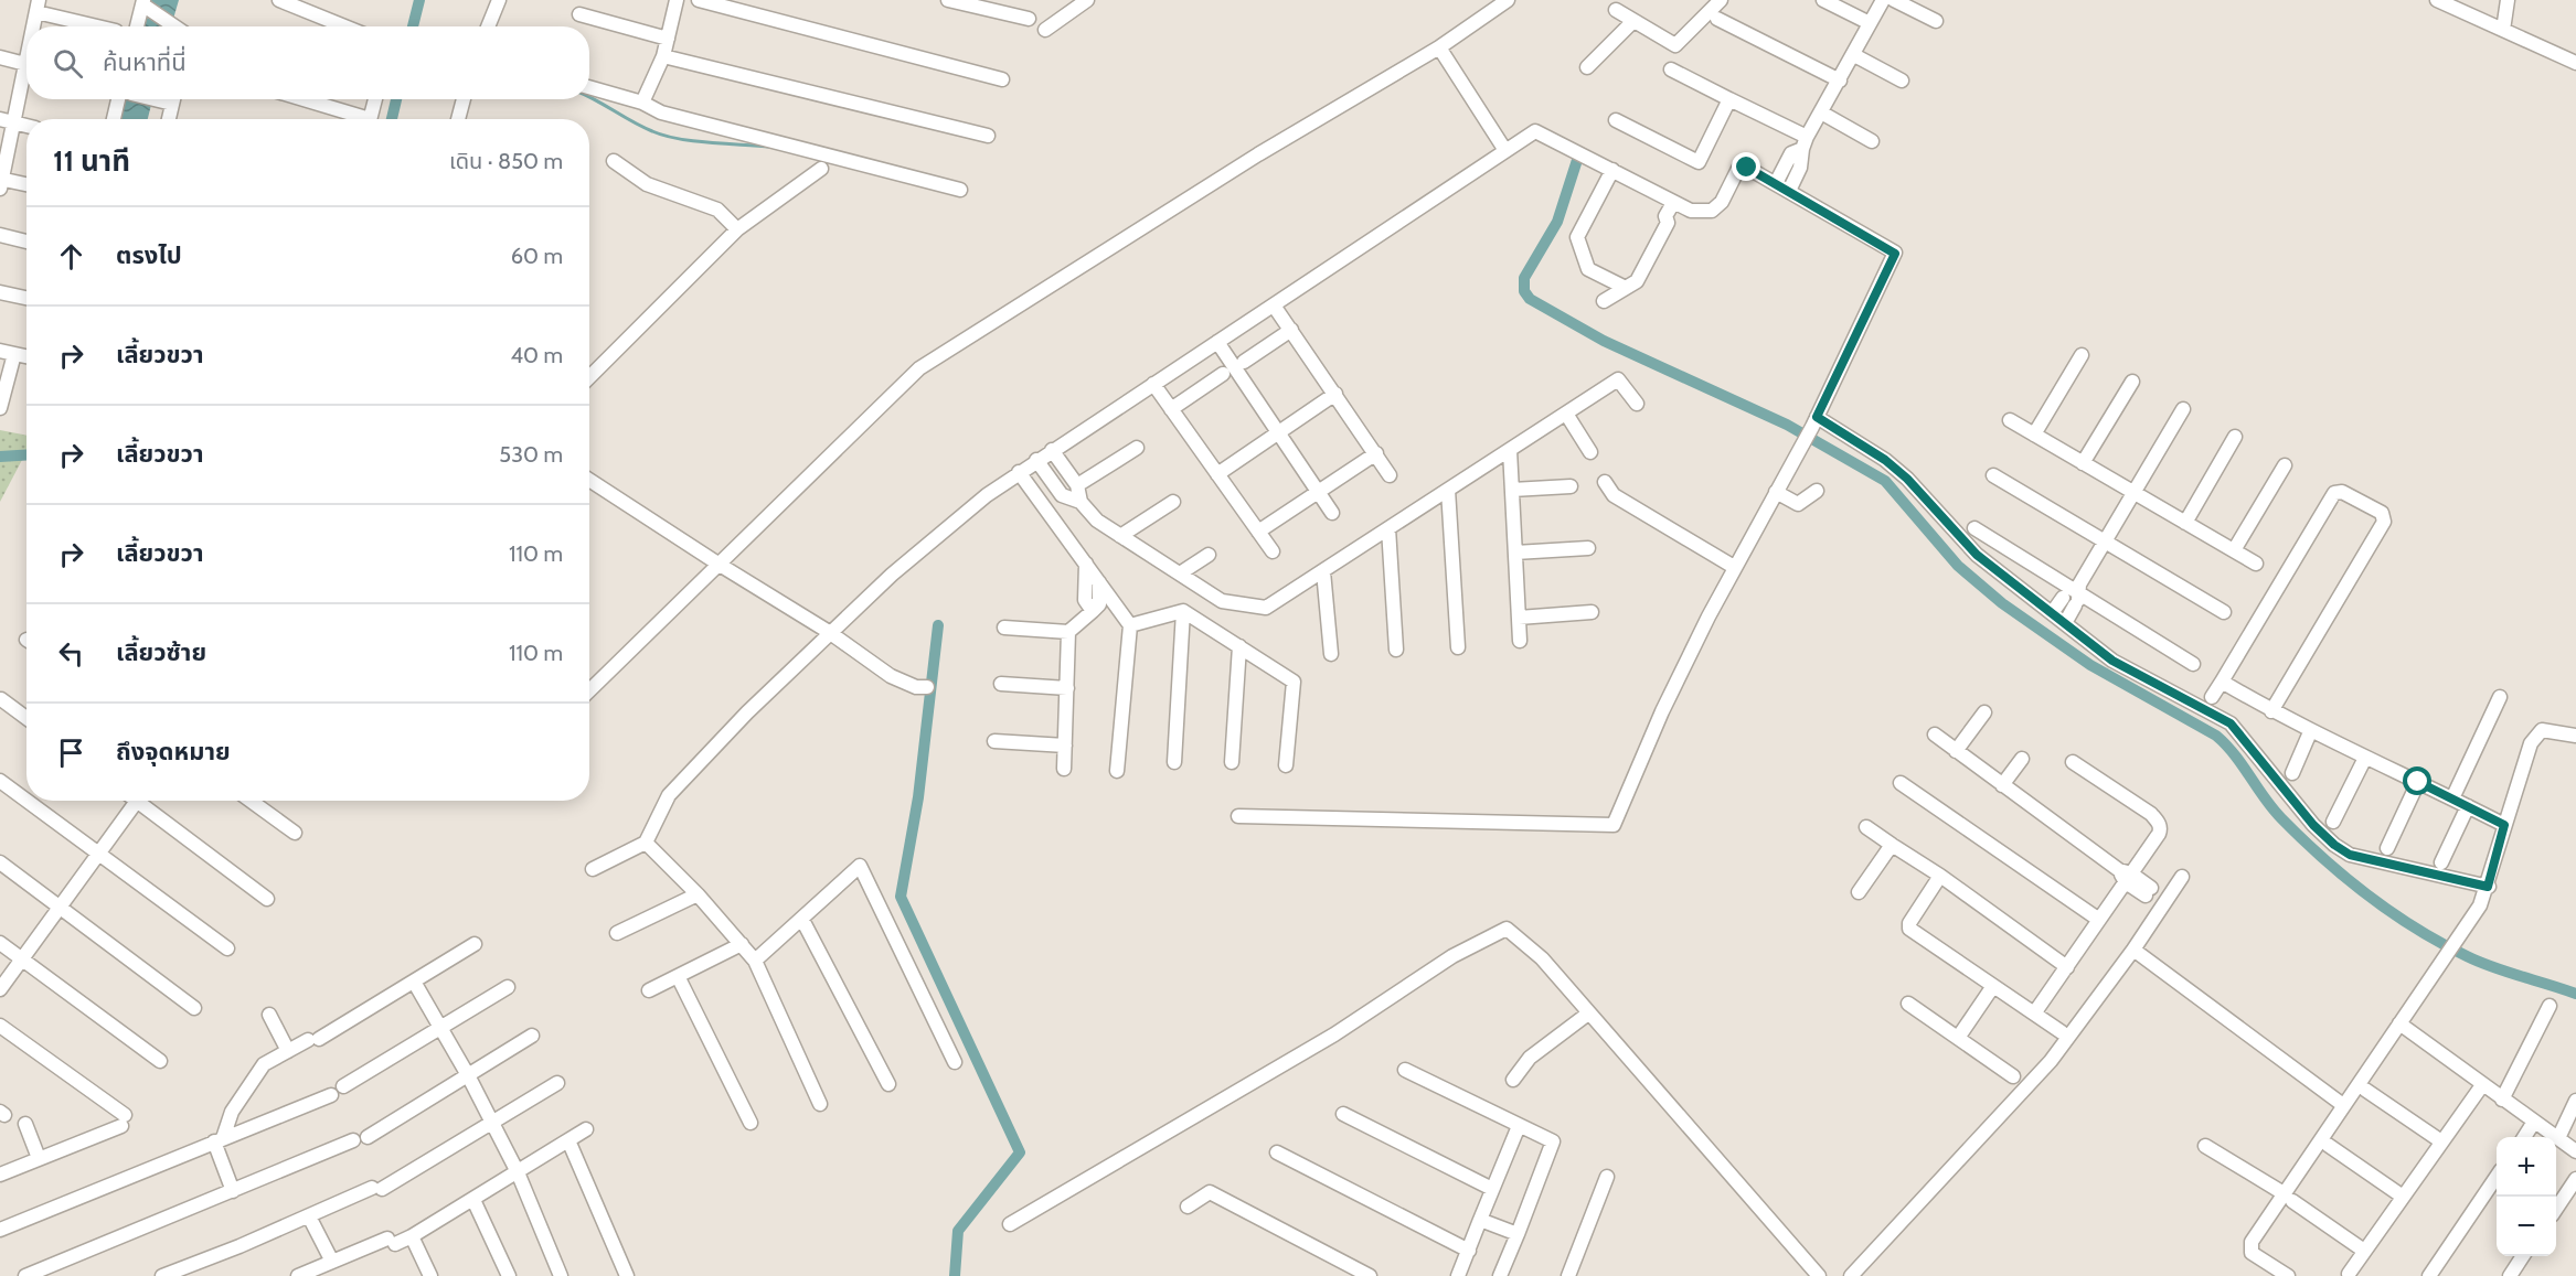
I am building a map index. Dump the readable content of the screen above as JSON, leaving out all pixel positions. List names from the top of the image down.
{
  "page": {
    "search": "ค้นหาที่นี่",
    "heading": ["11 นาที", "เดิน · 850 m"],
    "list": [
      ["ตรงไป", "60 m"],
      ["เลี้ยวขวา", "40 m"],
      ["เลี้ยวขวา", "530 m"],
      ["เลี้ยวขวา", "110 m"],
      ["เลี้ยวซ้าย", "110 m"],
      "ถึงจุดหมาย"
    ],
    "map_buttons": ["+", "−"]
  }
}
